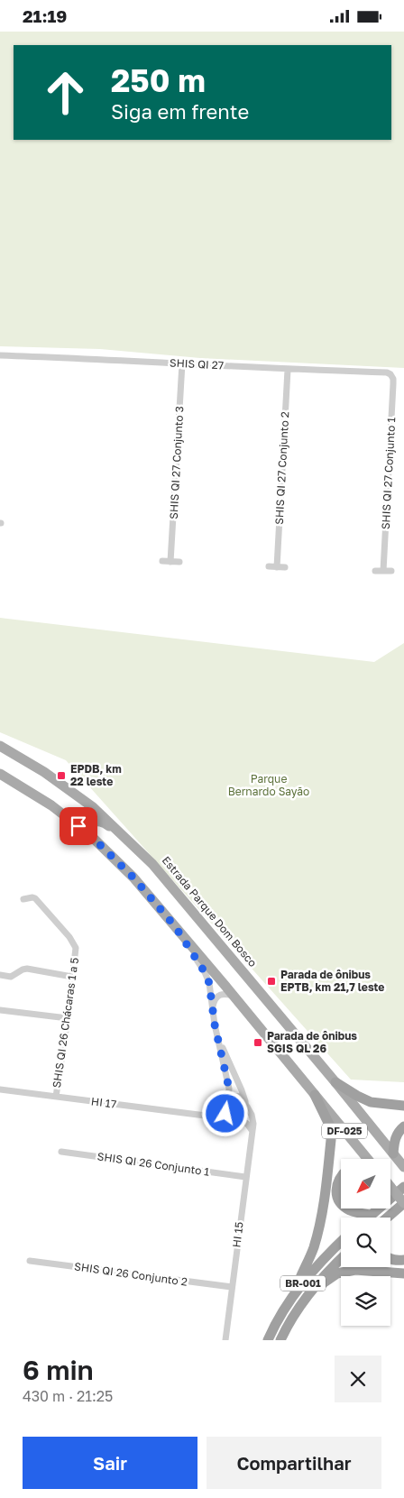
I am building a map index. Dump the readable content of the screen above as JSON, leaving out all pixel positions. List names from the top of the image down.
{
  "streets": {
    "highway": ["BR-001"],
    "main road": ["Estrada Parque Dom Bosco", "DF-025"],
    "street": [
      "SHIS QI 27",
      "SHIS QI 27 Conjunto 3",
      "SHIS QI 27 Conjunto 2",
      "SHIS QI 27 Conjunto 1",
      "SHIS QI 26 Chácaras 1 a 5",
      "HI 17",
      "SHIS QI 26 Conjunto 1",
      "HI 15",
      "SHIS QI 26 Conjunto 2"
    ]
  },
  "crossings": [
    ["SHIS QI 27", "SHIS QI 27 Conjunto 3"],
    ["SHIS QI 27", "SHIS QI 27 Conjunto 2"],
    ["SHIS QI 27", "SHIS QI 27 Conjunto 1"],
    ["SHIS QI 26 Chácaras 1 a 5", "HI 17"],
    ["HI 17", "HI 15"],
    ["SHIS QI 26 Conjunto 1", "HI 15"],
    ["HI 15", "SHIS QI 26 Conjunto 2"]
  ],
  "parks": ["Parque Bernardo Sayão"],
  "places": {
    "transit": ["EPDB, km 22 leste", "Parada de ônibus EPTB, km 21,7 leste", "Parada de ônibus SGIS QL 26"]
  },
  "north": "bottom left",
  "page": {
    "status": "21:19",
    "turn": ["250 m", "Siga em frente"],
    "heading": ["6 min", "430 m · 21:25"],
    "buttons": ["Sair", "Compartilhar"]
  }
}
